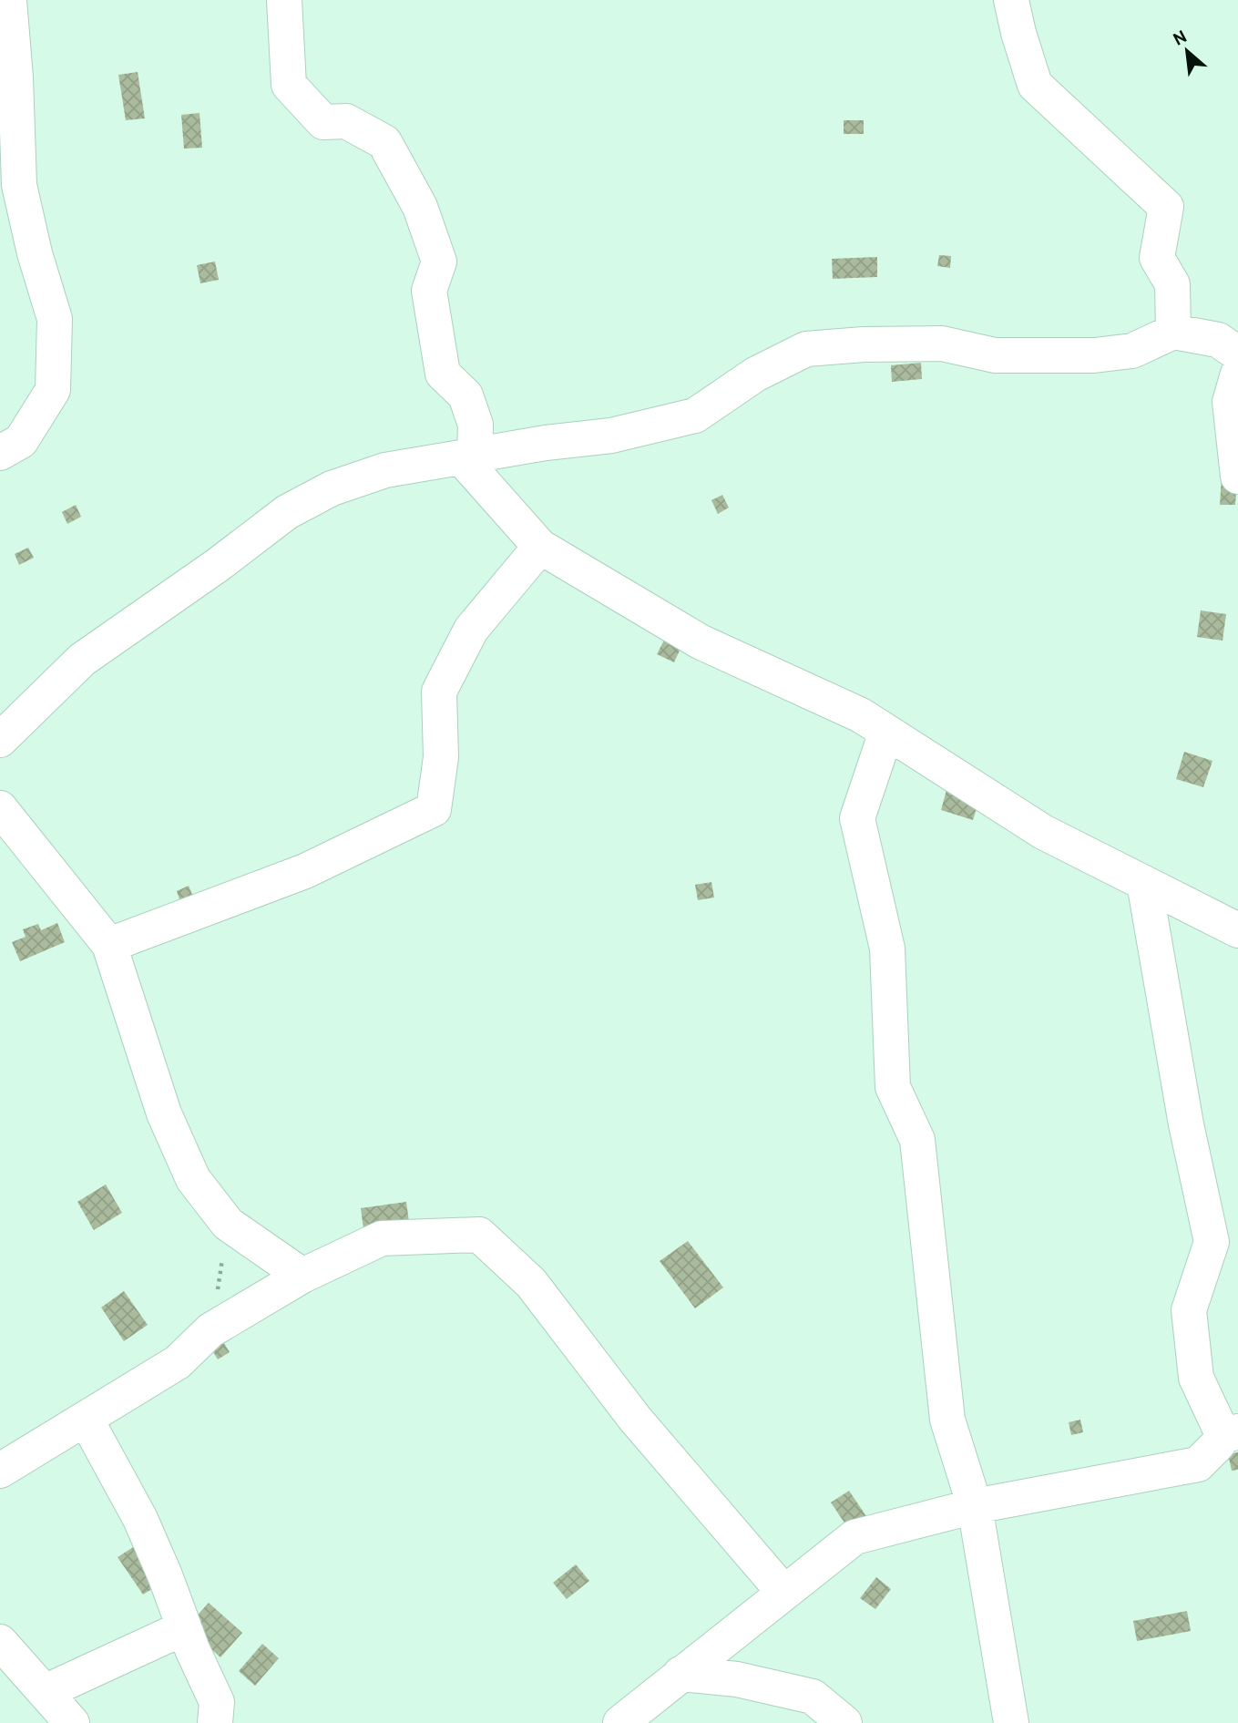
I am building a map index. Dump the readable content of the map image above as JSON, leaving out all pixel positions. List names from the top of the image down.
{
  "north": "top left"
}
